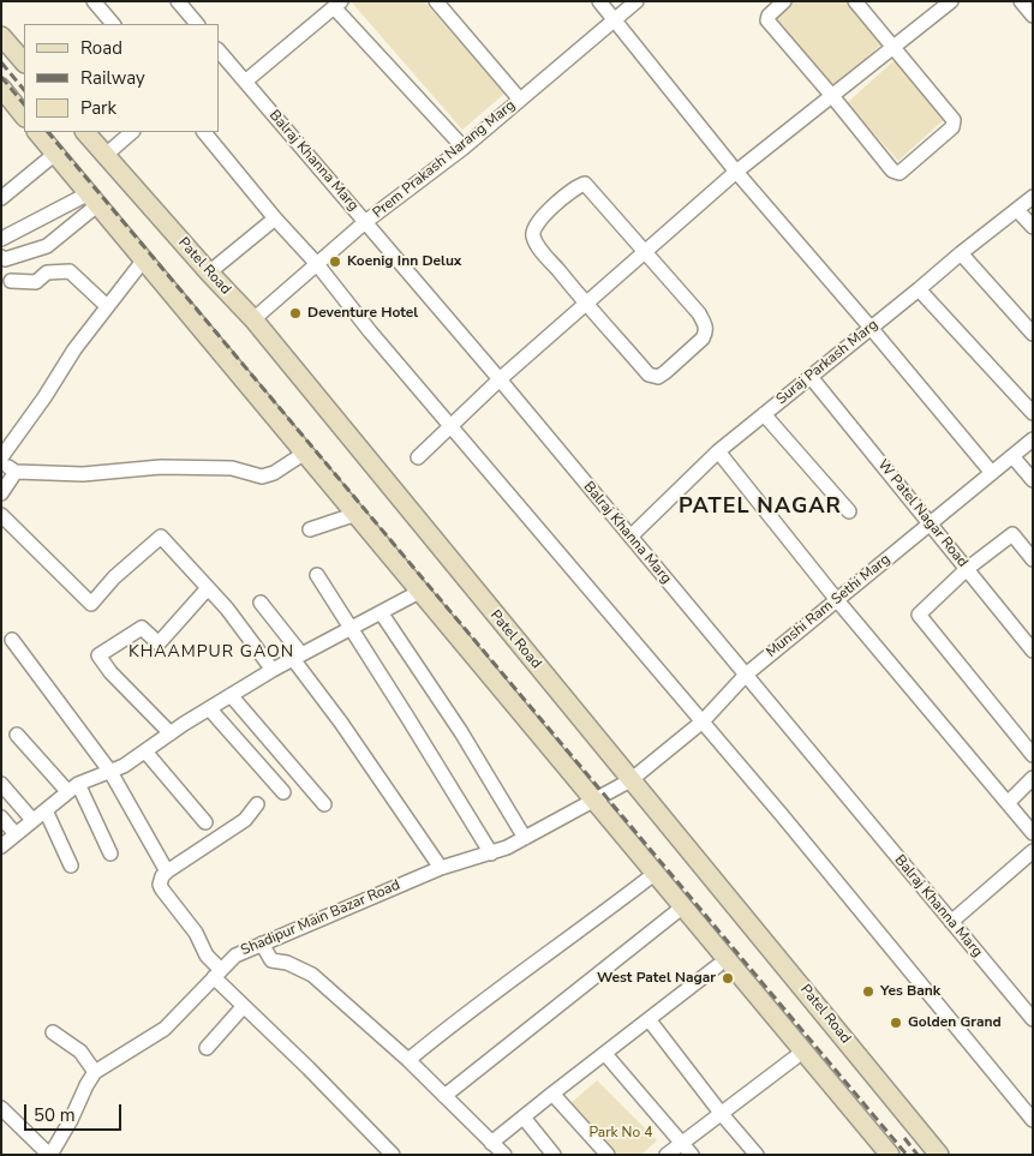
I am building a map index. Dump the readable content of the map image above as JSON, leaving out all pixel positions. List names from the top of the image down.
{
  "streets": {
    "main road": ["Patel Road"],
    "street": [
      "Prem Prakash Narang Marg",
      "Balraj Khanna Marg",
      "Suraj Parkash Marg",
      "W Patel Nagar Road",
      "Munshi Ram Sethi Marg",
      "Shadipur Main Bazar Road"
    ]
  },
  "crossings": [
    ["Prem Prakash Narang Marg", "Balraj Khanna Marg"],
    ["Prem Prakash Narang Marg", "Patel Road"],
    ["Balraj Khanna Marg", "Suraj Parkash Marg"],
    ["Balraj Khanna Marg", "Munshi Ram Sethi Marg"],
    ["Patel Road", "Munshi Ram Sethi Marg"],
    ["Suraj Parkash Marg", "W Patel Nagar Road"],
    ["W Patel Nagar Road", "Munshi Ram Sethi Marg"],
    ["Munshi Ram Sethi Marg", "Shadipur Main Bazar Road"]
  ],
  "districts": ["PATEL NAGAR", "KHAAMPUR GAON"],
  "parks": ["Park No 4"],
  "places": [
    "Koenig Inn Delux",
    "Deventure Hotel",
    "West Patel Nagar",
    "Yes Bank",
    "Golden Grand"
  ],
  "legend": ["Road", "Railway", "Park"],
  "scale_bar": "50 m"
}
